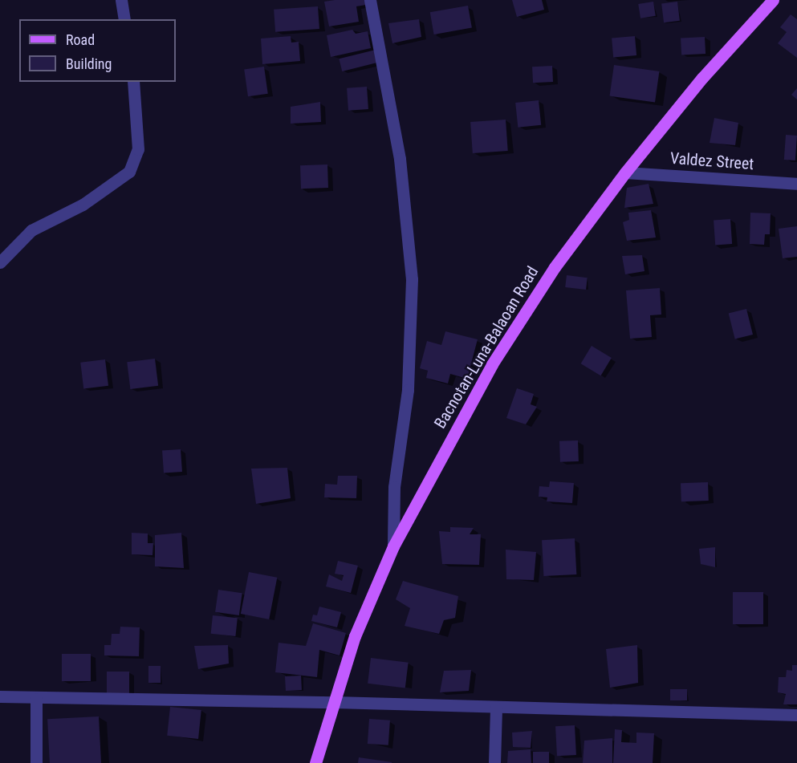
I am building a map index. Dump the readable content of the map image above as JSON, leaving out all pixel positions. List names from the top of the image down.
{
  "streets": {
    "main road": ["Bacnotan-Luna-Balaoan Road"],
    "street": ["Valdez Street"]
  },
  "crossings": [
    ["Valdez Street", "Bacnotan-Luna-Balaoan Road"]
  ],
  "legend": ["Road", "Building"]
}
